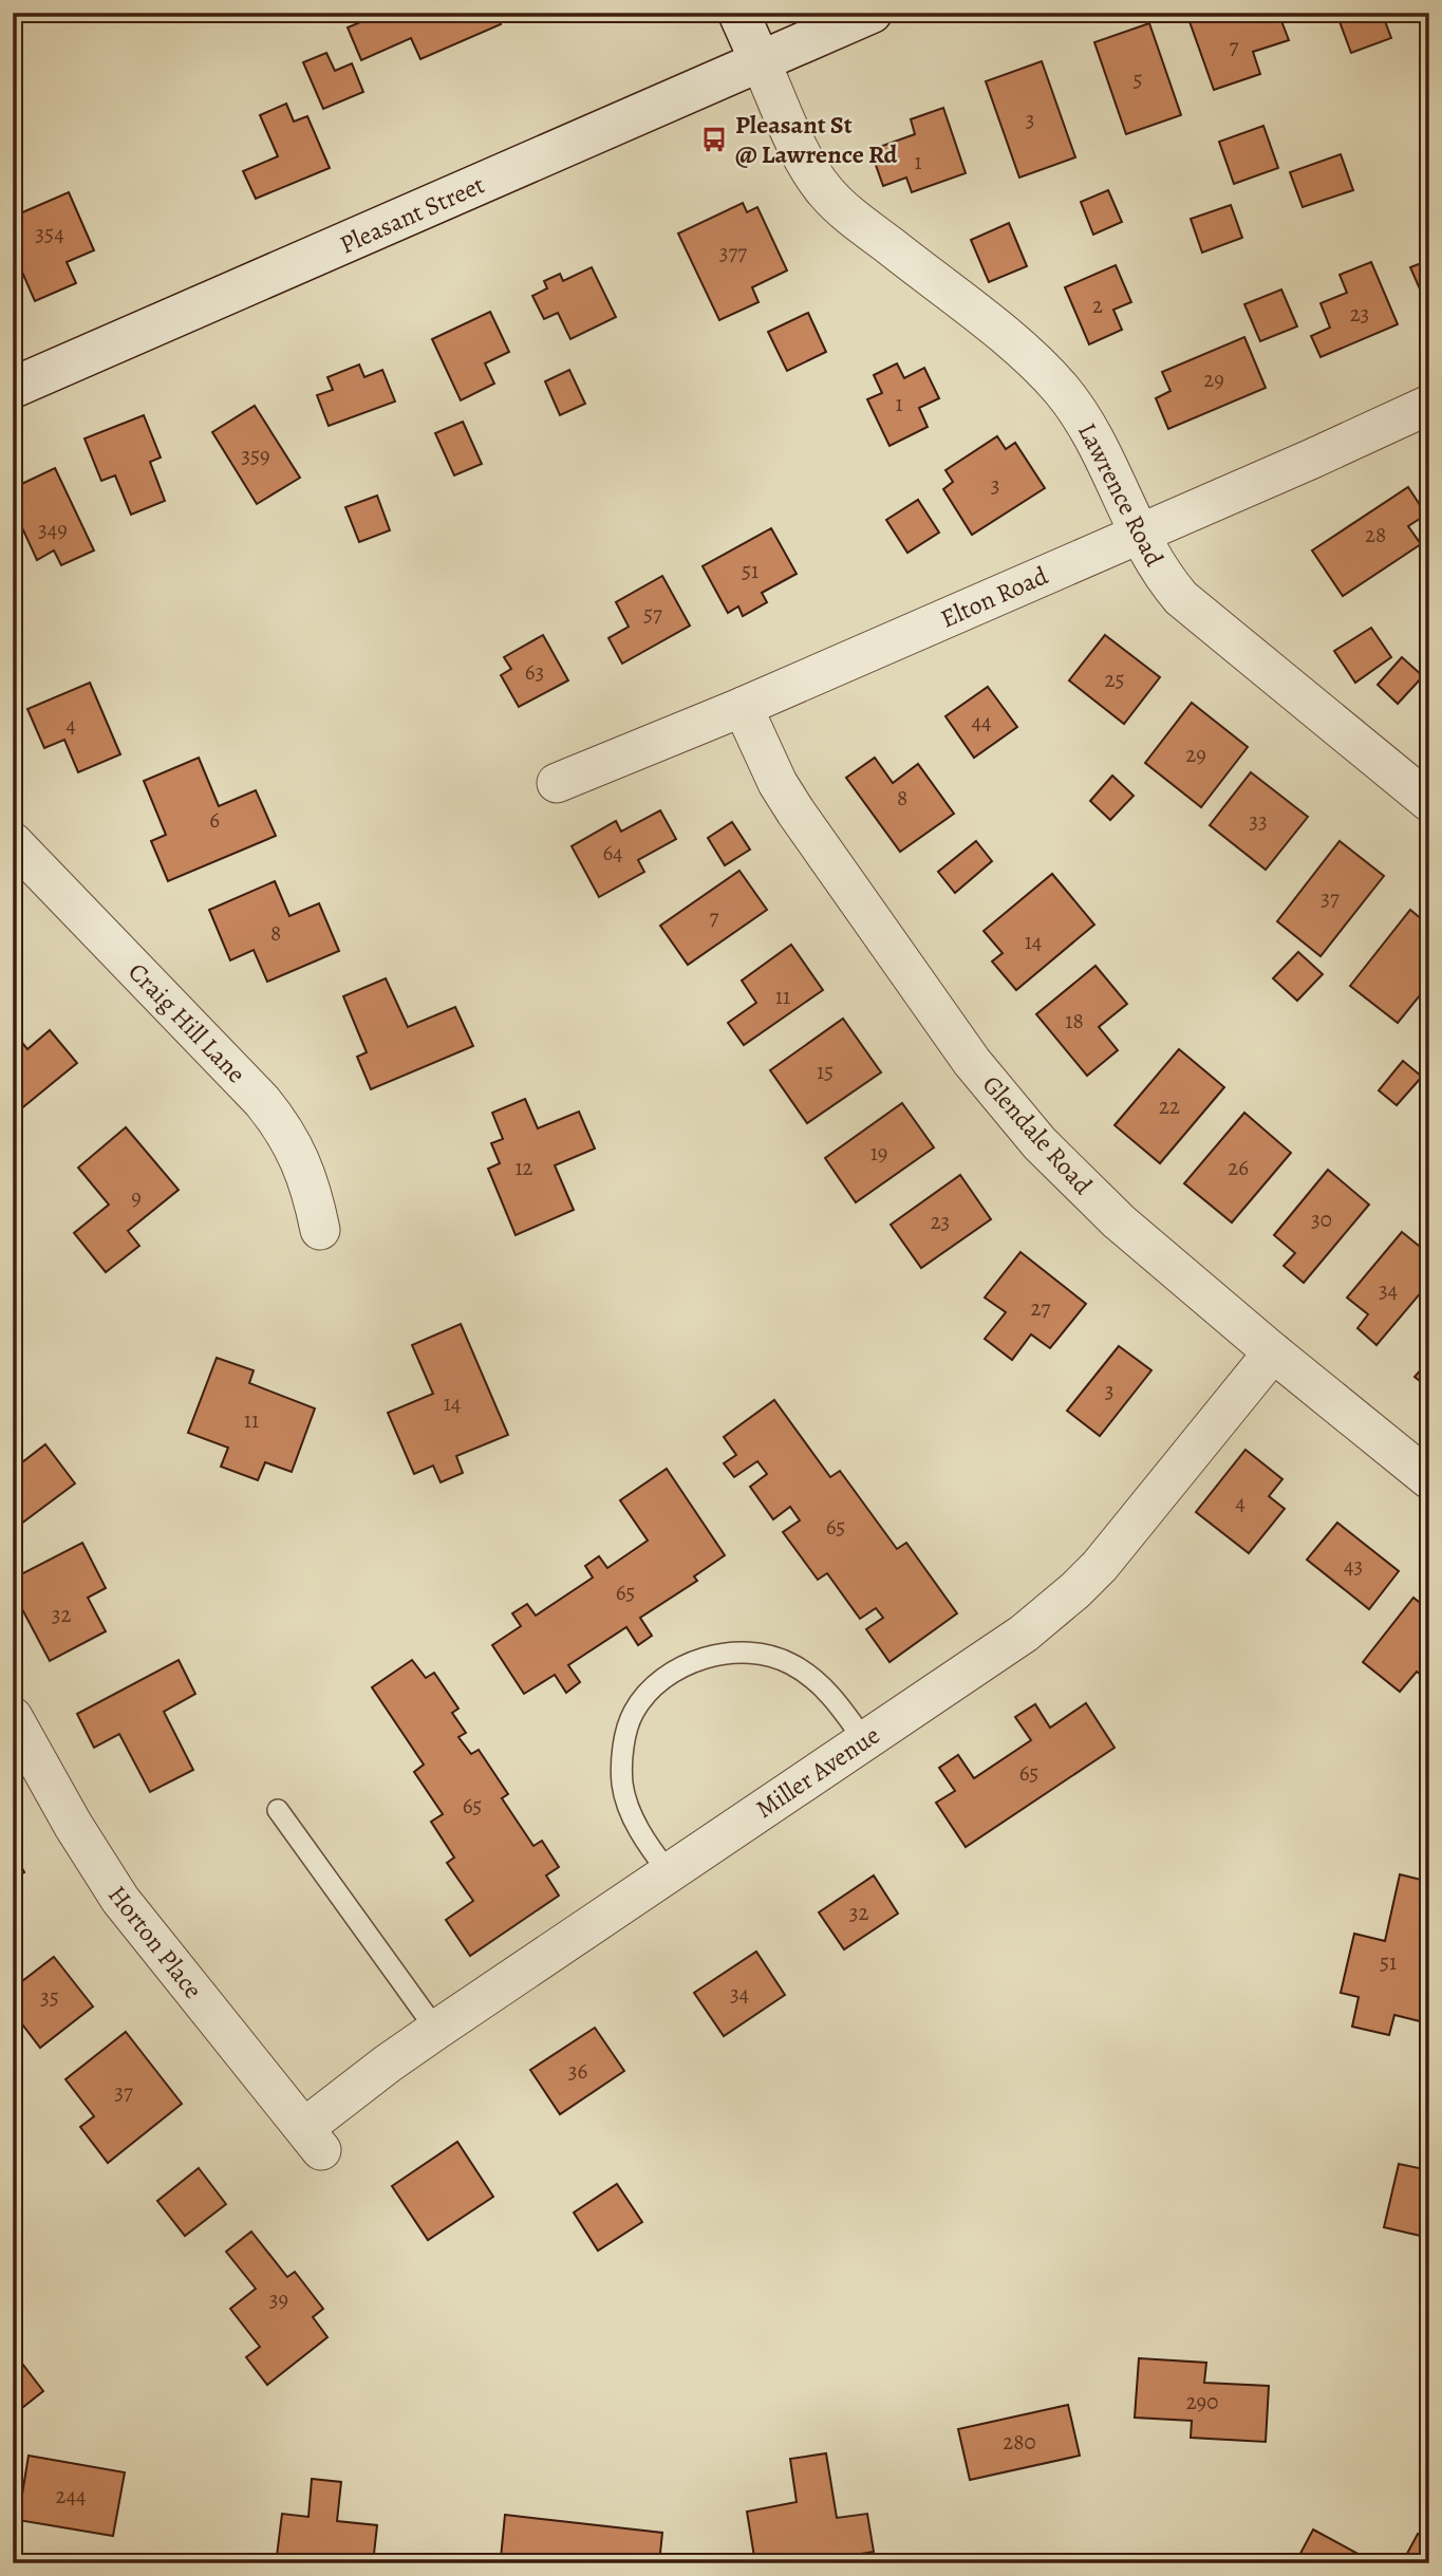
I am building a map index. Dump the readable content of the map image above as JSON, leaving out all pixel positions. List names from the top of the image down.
{
  "streets": {
    "street": [
      "Pleasant Street",
      "Lawrence Road",
      "Elton Road",
      "Craig Hill Lane",
      "Glendale Road",
      "Miller Avenue",
      "Horton Place"
    ]
  },
  "crossings": [
    ["Pleasant Street", "Lawrence Road"],
    ["Lawrence Road", "Elton Road"],
    ["Elton Road", "Glendale Road"],
    ["Glendale Road", "Miller Avenue"],
    ["Miller Avenue", "Horton Place"]
  ],
  "places": {
    "bus stop": ["Pleasant St @ Lawrence Rd"]
  },
  "house_numbers": [
    "7",
    "5",
    "3",
    "1",
    "354",
    "377",
    "2",
    "23",
    "29",
    "1",
    "359",
    "3",
    "349",
    "28",
    "51",
    "57",
    "63",
    "25",
    "44",
    "4",
    "29",
    "8",
    "6",
    "33",
    "64",
    "37",
    "7",
    "8",
    "14",
    "11",
    "18",
    "15",
    "22",
    "19",
    "12",
    "26",
    "9",
    "30",
    "23",
    "34",
    "27",
    "3",
    "14",
    "11",
    "4",
    "65",
    "43",
    "65",
    "32",
    "65",
    "65",
    "32",
    "51",
    "34",
    "35",
    "36",
    "37",
    "39",
    "290",
    "280",
    "244"
  ]
}
